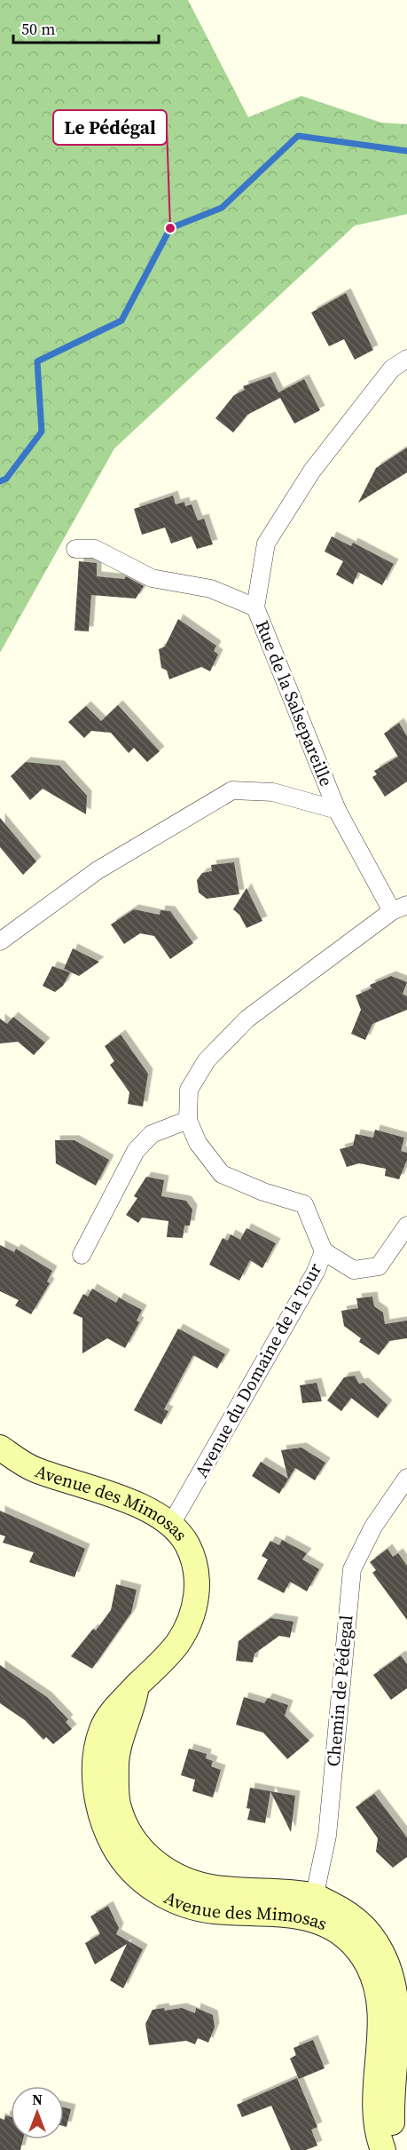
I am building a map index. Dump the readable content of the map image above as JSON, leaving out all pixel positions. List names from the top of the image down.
{
  "streets": {
    "street": [
      "Rue de la Salsepareille",
      "Avenue du Domaine de la Tour",
      "Avenue des Mimosas",
      "Chemin de Pédegal"
    ]
  },
  "crossings": [
    ["Rue de la Salsepareille", "Avenue du Domaine de la Tour"],
    ["Avenue du Domaine de la Tour", "Avenue des Mimosas"],
    ["Avenue des Mimosas", "Chemin de Pédegal"]
  ],
  "places": ["Le Pédégal"],
  "scale_bar": "50 m",
  "north": "top"
}
